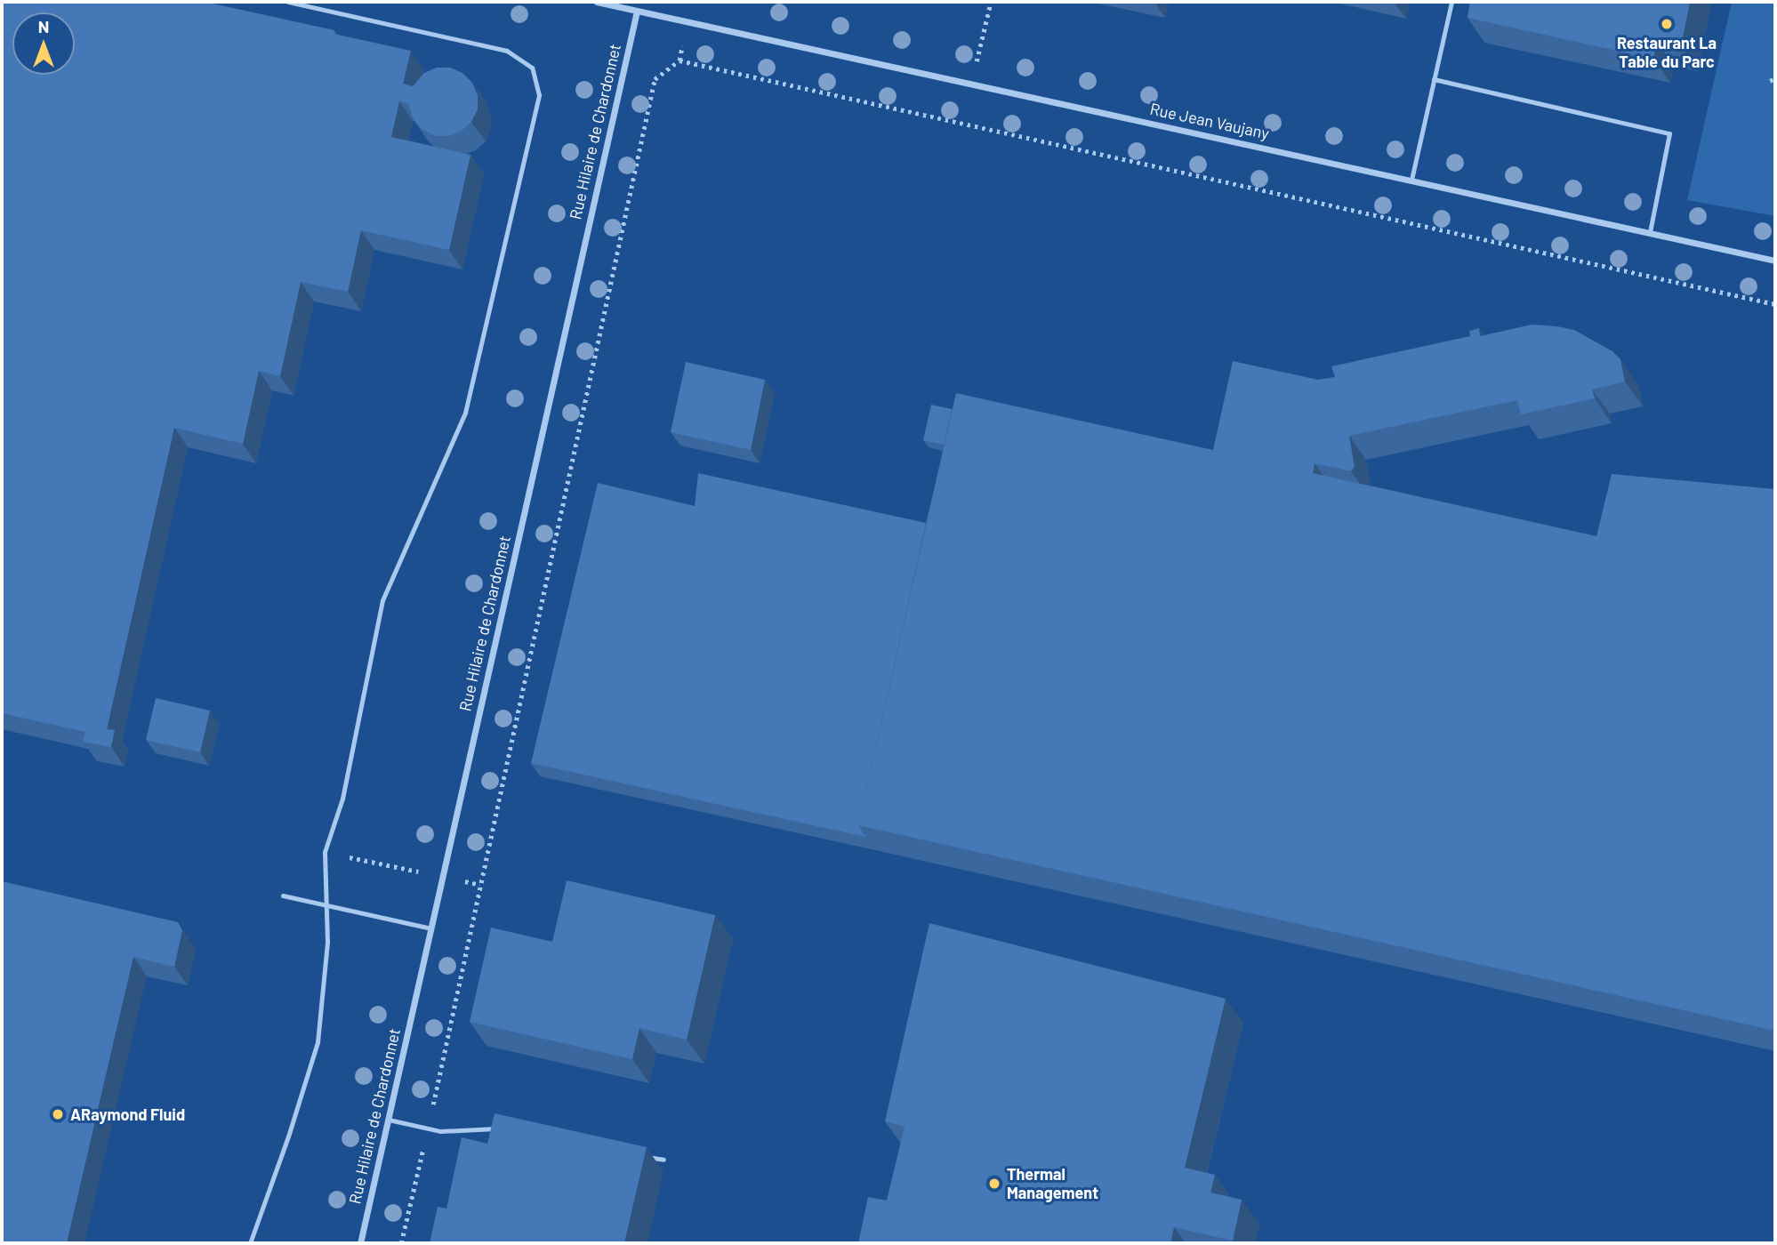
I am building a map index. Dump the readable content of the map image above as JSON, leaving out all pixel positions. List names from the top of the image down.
{
  "streets": {
    "street": ["Rue Jean Vaujany", "Rue Hilaire de Chardonnet"]
  },
  "crossings": [
    ["Rue Jean Vaujany", "Rue Hilaire de Chardonnet"]
  ],
  "places": ["Restaurant La Table du Parc", "ARaymond Fluid", "Thermal Management"],
  "north": "top"
}
